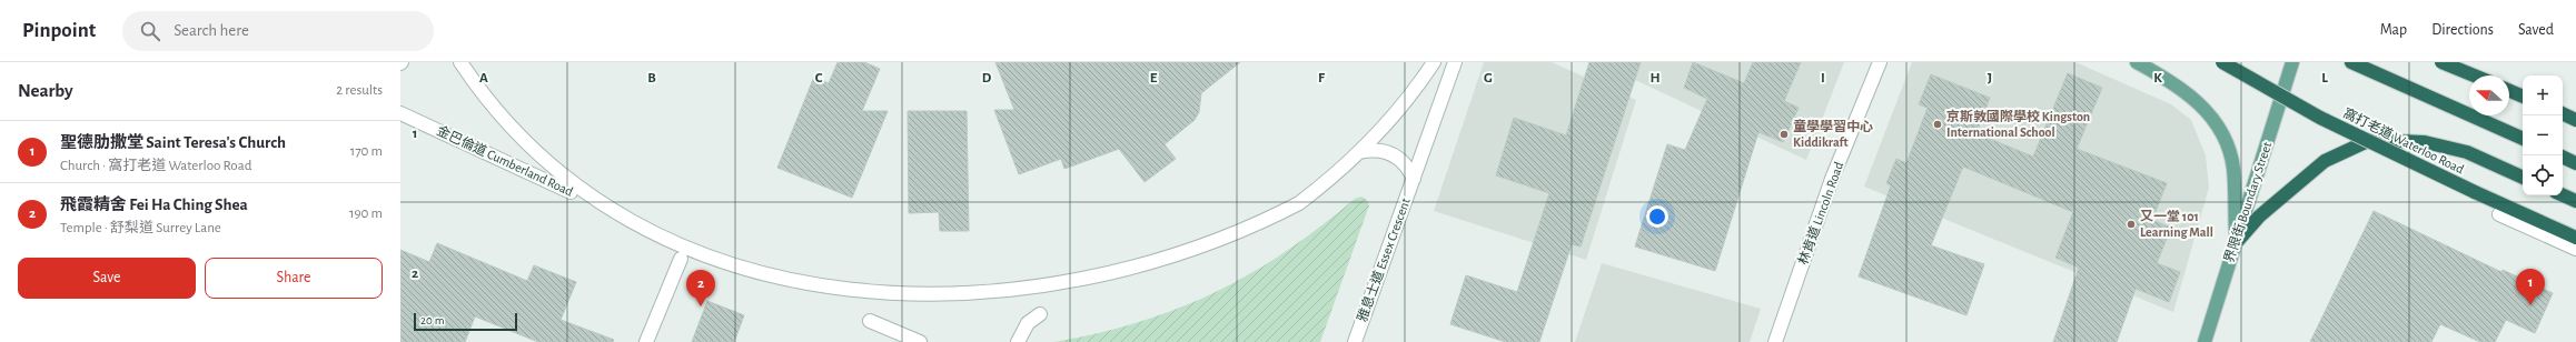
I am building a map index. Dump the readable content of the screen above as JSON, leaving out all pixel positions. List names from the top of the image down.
{
  "streets": {
    "highway": ["窩打老道 Waterloo Road"],
    "main road": ["界限街 Boundary Street"],
    "street": ["金巴倫道 Cumberland Road", "林肯道 Lincoln Road", "雅息士道 Essex Crescent"]
  },
  "places": ["京斯敦國際學校 Kingston International School", "童學學習中心 Kiddikraft", "又一堂 101 Learning Mall"],
  "scale_bar": "20 m",
  "north": "left",
  "page": {
    "header": "Pinpoint",
    "search": "Search here",
    "nav": ["Map", "Directions", "Saved"],
    "heading": ["Nearby", "2 results"],
    "map_buttons": ["+", "−"],
    "list": [
      {
        "mark": "1",
        "name": "聖德肋撒堂 Saint Teresa's Church",
        "note": "Church · 窩打老道 Waterloo Road",
        "value": "170 m"
      },
      {
        "mark": "2",
        "name": "飛霞精舍 Fei Ha Ching Shea",
        "note": "Temple · 舒梨道 Surrey Lane",
        "value": "190 m"
      }
    ],
    "buttons": ["Save", "Share"],
    "pins": ["1", "2"],
    "scale": "20 m"
  },
  "grid": {
    "columns": [
      "A",
      "B",
      "C",
      "D",
      "E",
      "F",
      "G",
      "H",
      "I",
      "J",
      "K",
      "L"
    ],
    "rows": ["1", "2"]
  }
}
